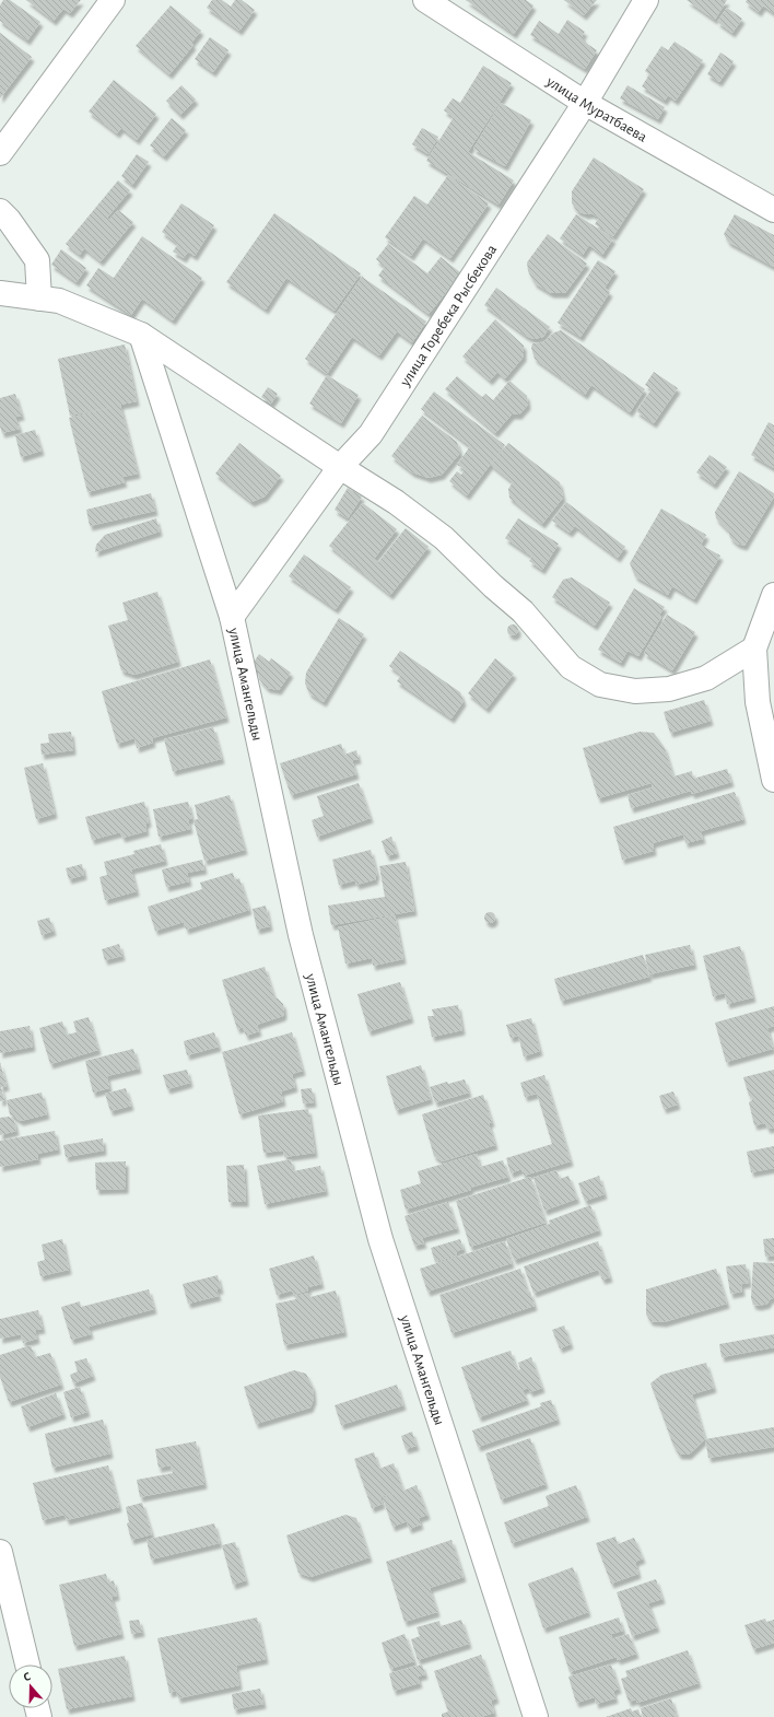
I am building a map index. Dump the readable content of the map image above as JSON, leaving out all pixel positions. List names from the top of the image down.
{
  "streets": {
    "street": ["улица Муратбаева", "улица Торебека Рысбекова", "улица Амангельды"]
  },
  "crossings": [
    ["улица Муратбаева", "улица Торебека Рысбекова"],
    ["улица Торебека Рысбекова", "улица Амангельды"]
  ],
  "north": "top"
}
